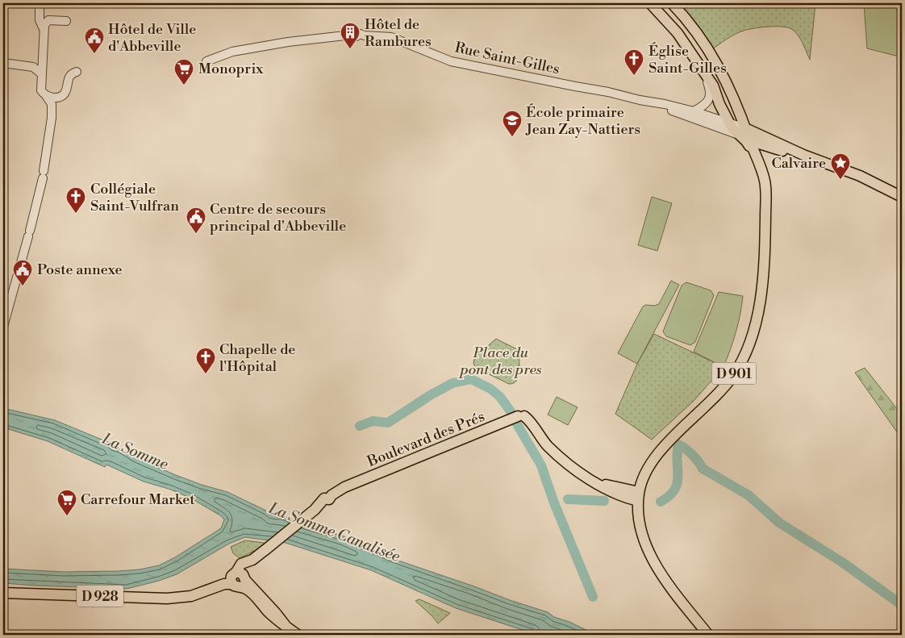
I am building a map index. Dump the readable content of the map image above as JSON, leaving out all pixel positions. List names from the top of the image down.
{
  "streets": {
    "main road": [
      "Rue Saint-Gilles",
      "D 901",
      "Boulevard des Prés",
      "D 928"
    ]
  },
  "crossings": [
    ["Rue Saint-Gilles", "D 901"],
    ["Boulevard des Prés", "D 928"]
  ],
  "water": ["La Somme", "La Somme Canalisée"],
  "parks": ["Place du pont des pres"],
  "places": {
    "building": ["Hôtel de Rambures"],
    "public building": ["Hôtel de Ville d'Abbeville", "Centre de secours principal d'Abbeville", "Poste annexe"],
    "church": ["Église Saint-Gilles", "Collégiale Saint-Vulfran", "Chapelle de l'Hôpital"],
    "supermarket": ["Monoprix", "Carrefour Market"],
    "school or university": ["École primaire Jean Zay-Nattiers"],
    "place": ["Calvaire"]
  }
}
